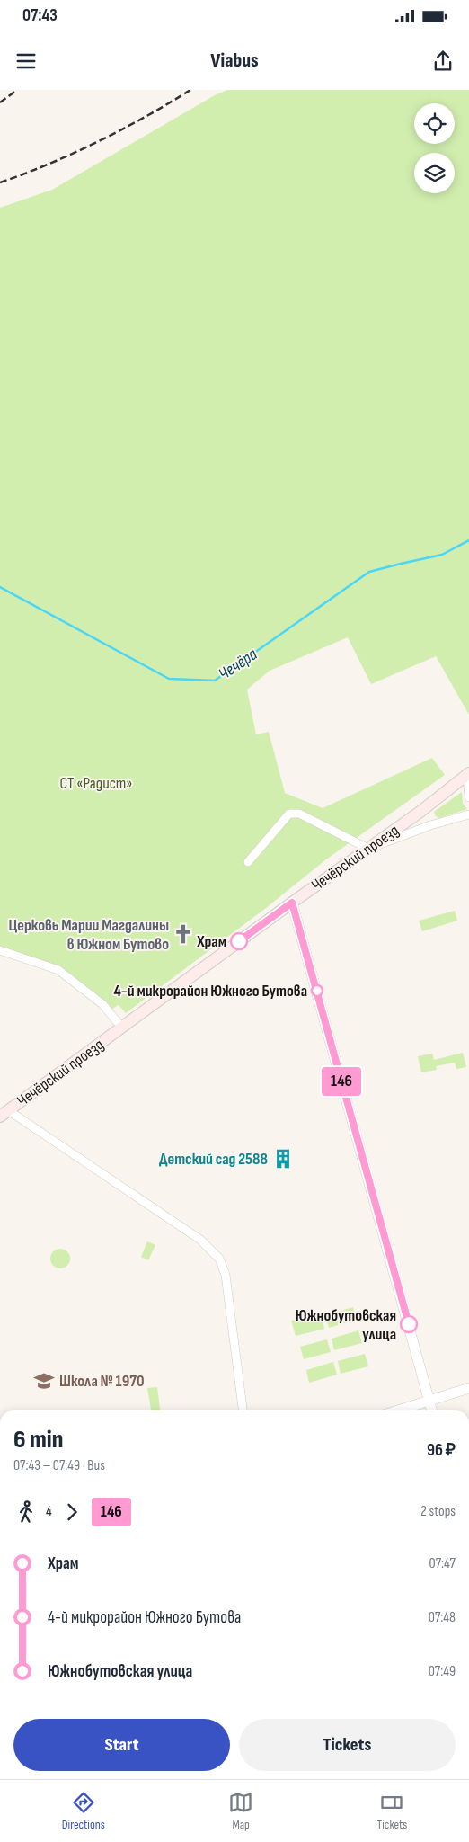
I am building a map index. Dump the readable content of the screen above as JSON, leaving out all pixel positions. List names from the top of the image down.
{
  "streets": {
    "main road": ["Чечёрский проезд"]
  },
  "water": ["Чечёра"],
  "parks": ["СТ «Радист»"],
  "places": {
    "church": ["Церковь Марии Магдалины в Южном Бутово"],
    "other": ["Храм", "4-й микрорайон Южного Бутова", "Южнобутовская улица"],
    "building": ["Детский сад 2588"],
    "school or university": ["Школа № 1970"]
  },
  "lines": ["bus line 146"],
  "page": {
    "status": "07:43",
    "header": "Viabus",
    "on_map": "146",
    "heading": ["6 min", "07:43 – 07:49 · Bus", "96 ₽"],
    "legs": ["4", "146", "2 stops"],
    "list": [
      {
        "name": "Храм",
        "value": "07:47"
      },
      {
        "name": "4-й микрорайон Южного Бутова",
        "value": "07:48"
      },
      {
        "name": "Южнобутовская улица",
        "value": "07:49"
      }
    ],
    "buttons": ["Start", "Tickets"],
    "tabs": ["Directions", "Map", "Tickets"]
  }
}
